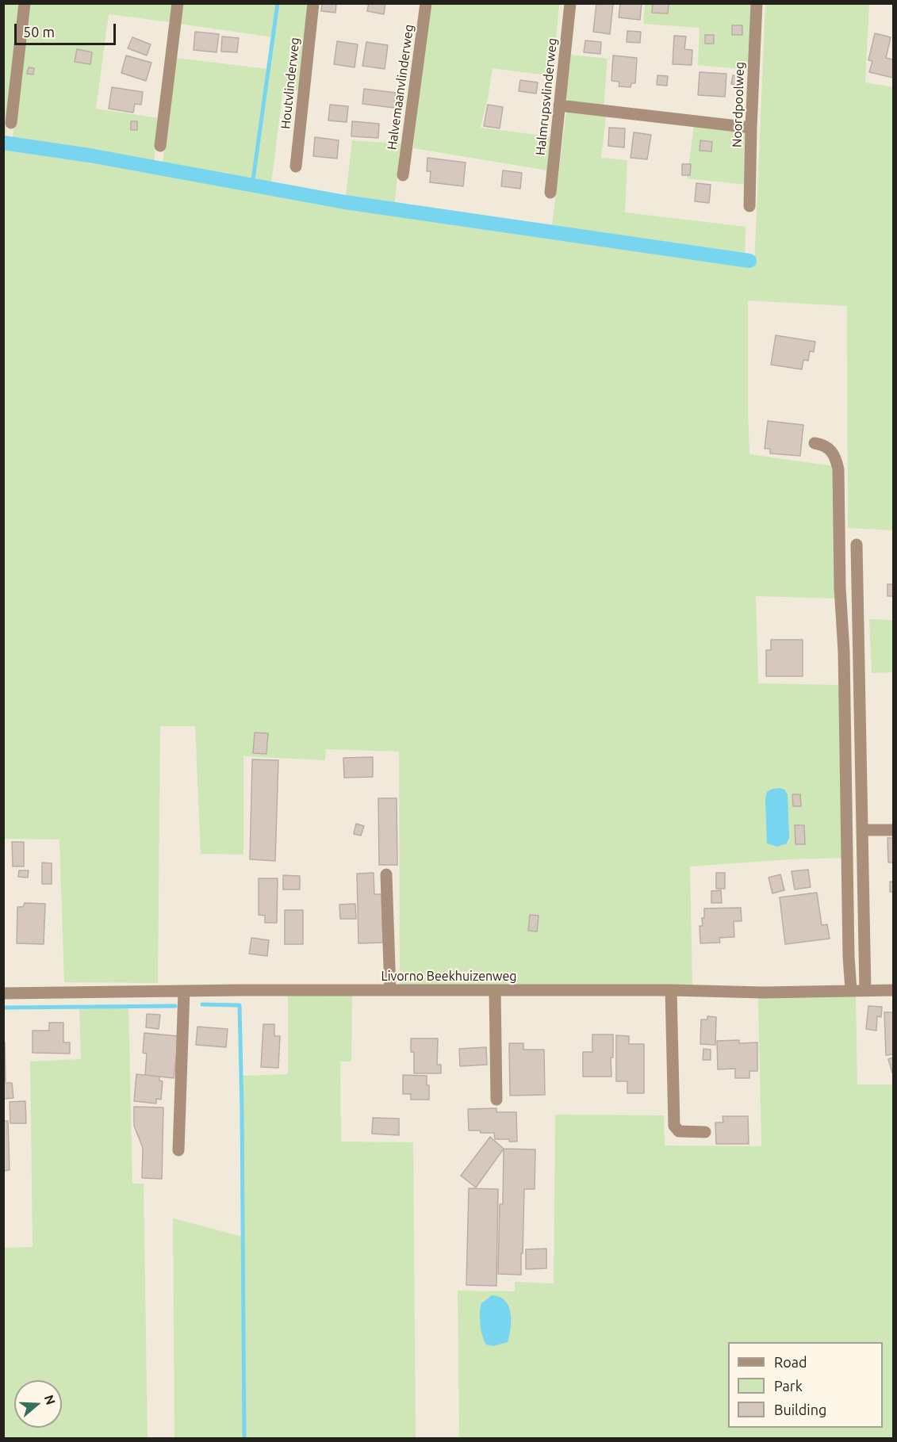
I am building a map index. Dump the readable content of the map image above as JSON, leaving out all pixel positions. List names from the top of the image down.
{
  "streets": {
    "street": [
      "Houtvlinderweg",
      "Halvemaanvlinderweg",
      "Halmrupsvlinderweg",
      "Noordpoolweg",
      "Livorno Beekhuizenweg"
    ]
  },
  "legend": ["Road", "Park", "Building"],
  "scale_bar": "50 m",
  "north": "right"
}
